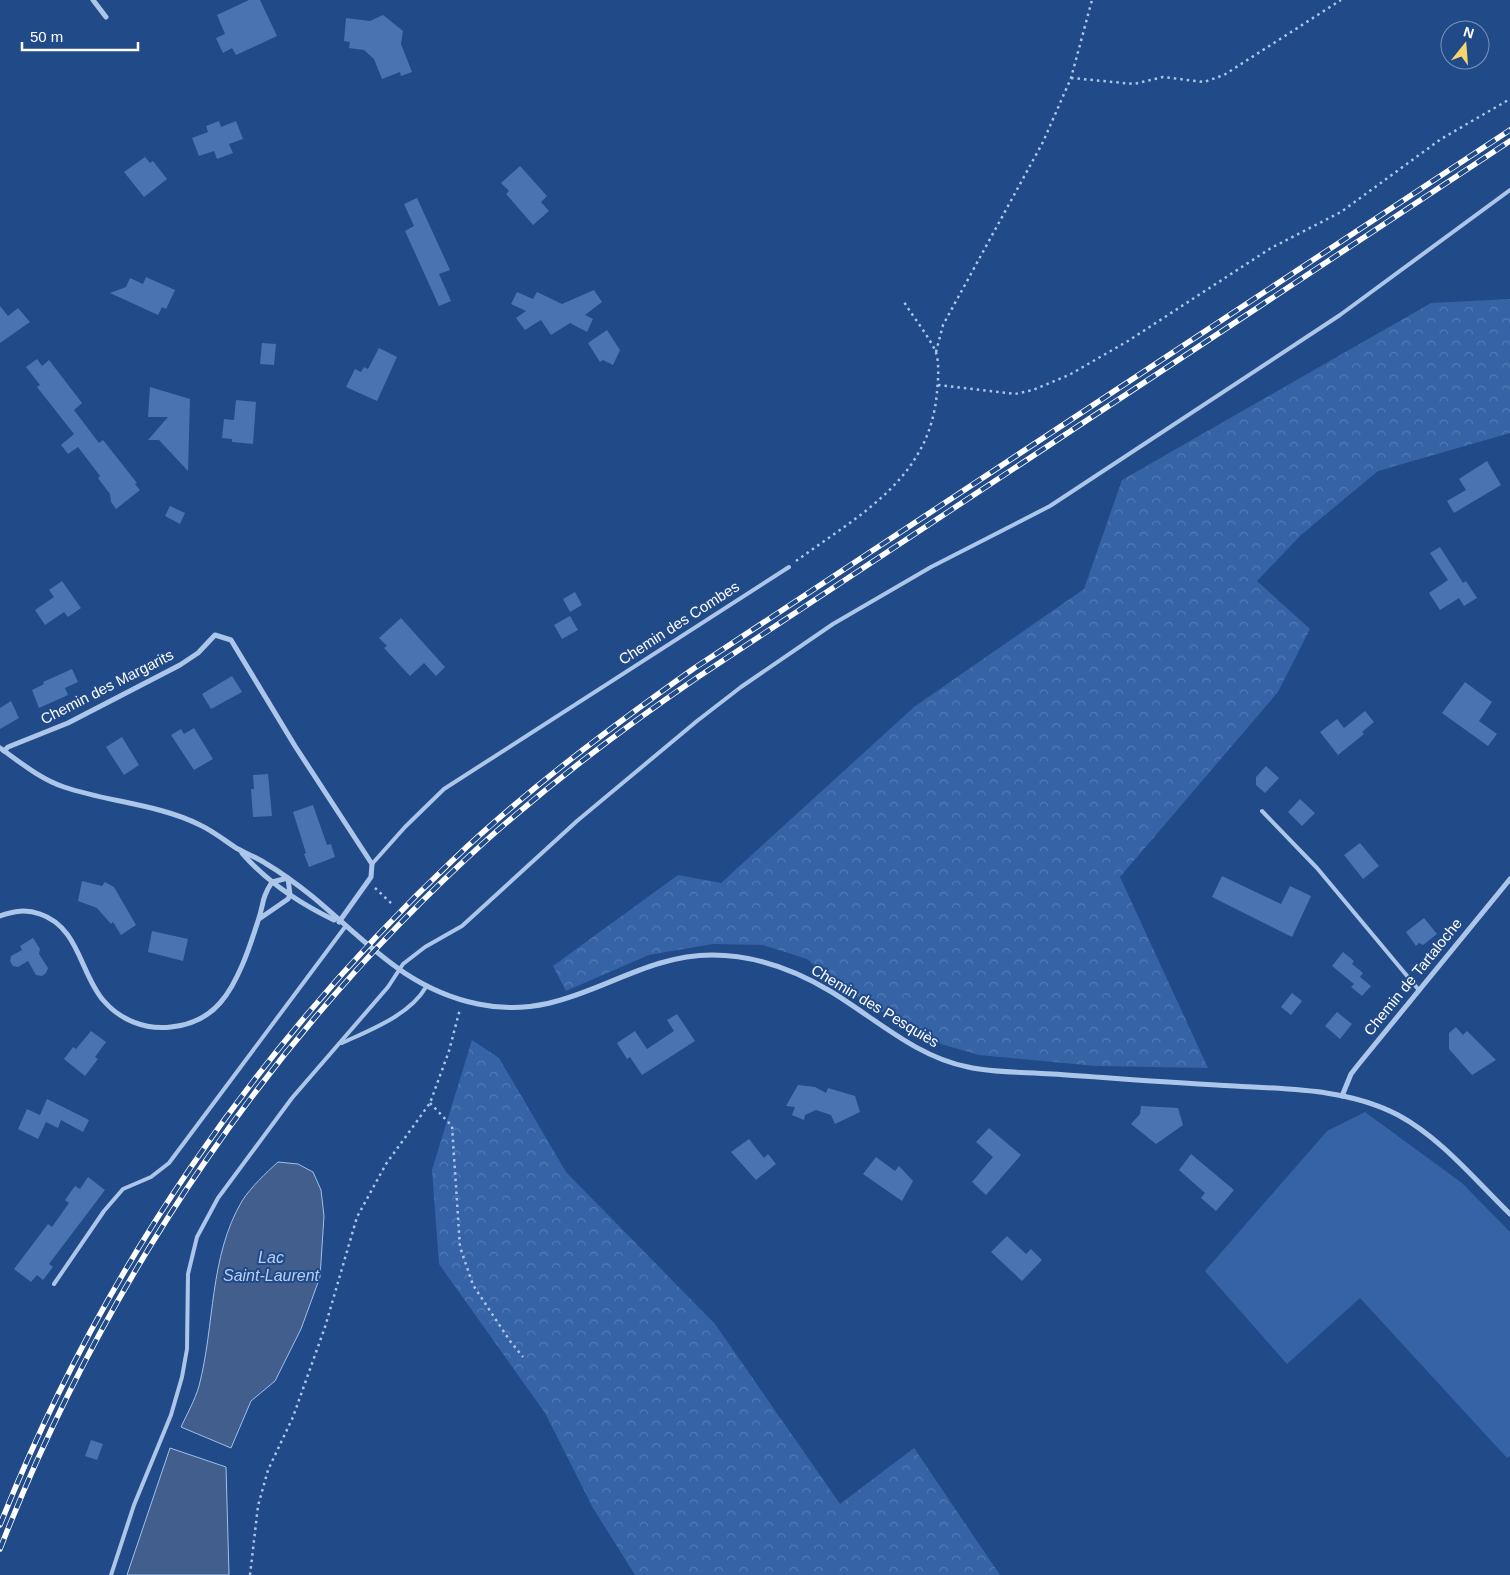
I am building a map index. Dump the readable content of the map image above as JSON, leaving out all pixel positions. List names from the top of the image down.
{
  "streets": {
    "street": [
      "Chemin des Combes",
      "Chemin des Margarits",
      "Chemin de Tartaloche",
      "Chemin des Pesquiès"
    ]
  },
  "crossings": [
    ["Chemin des Combes", "Chemin des Margarits"],
    ["Chemin des Combes", "Chemin des Pesquiès"],
    ["Chemin des Margarits", "Chemin des Pesquiès"],
    ["Chemin de Tartaloche", "Chemin des Pesquiès"]
  ],
  "water": ["Lac Saint-Laurent"],
  "scale_bar": "50 m",
  "north": "top"
}
